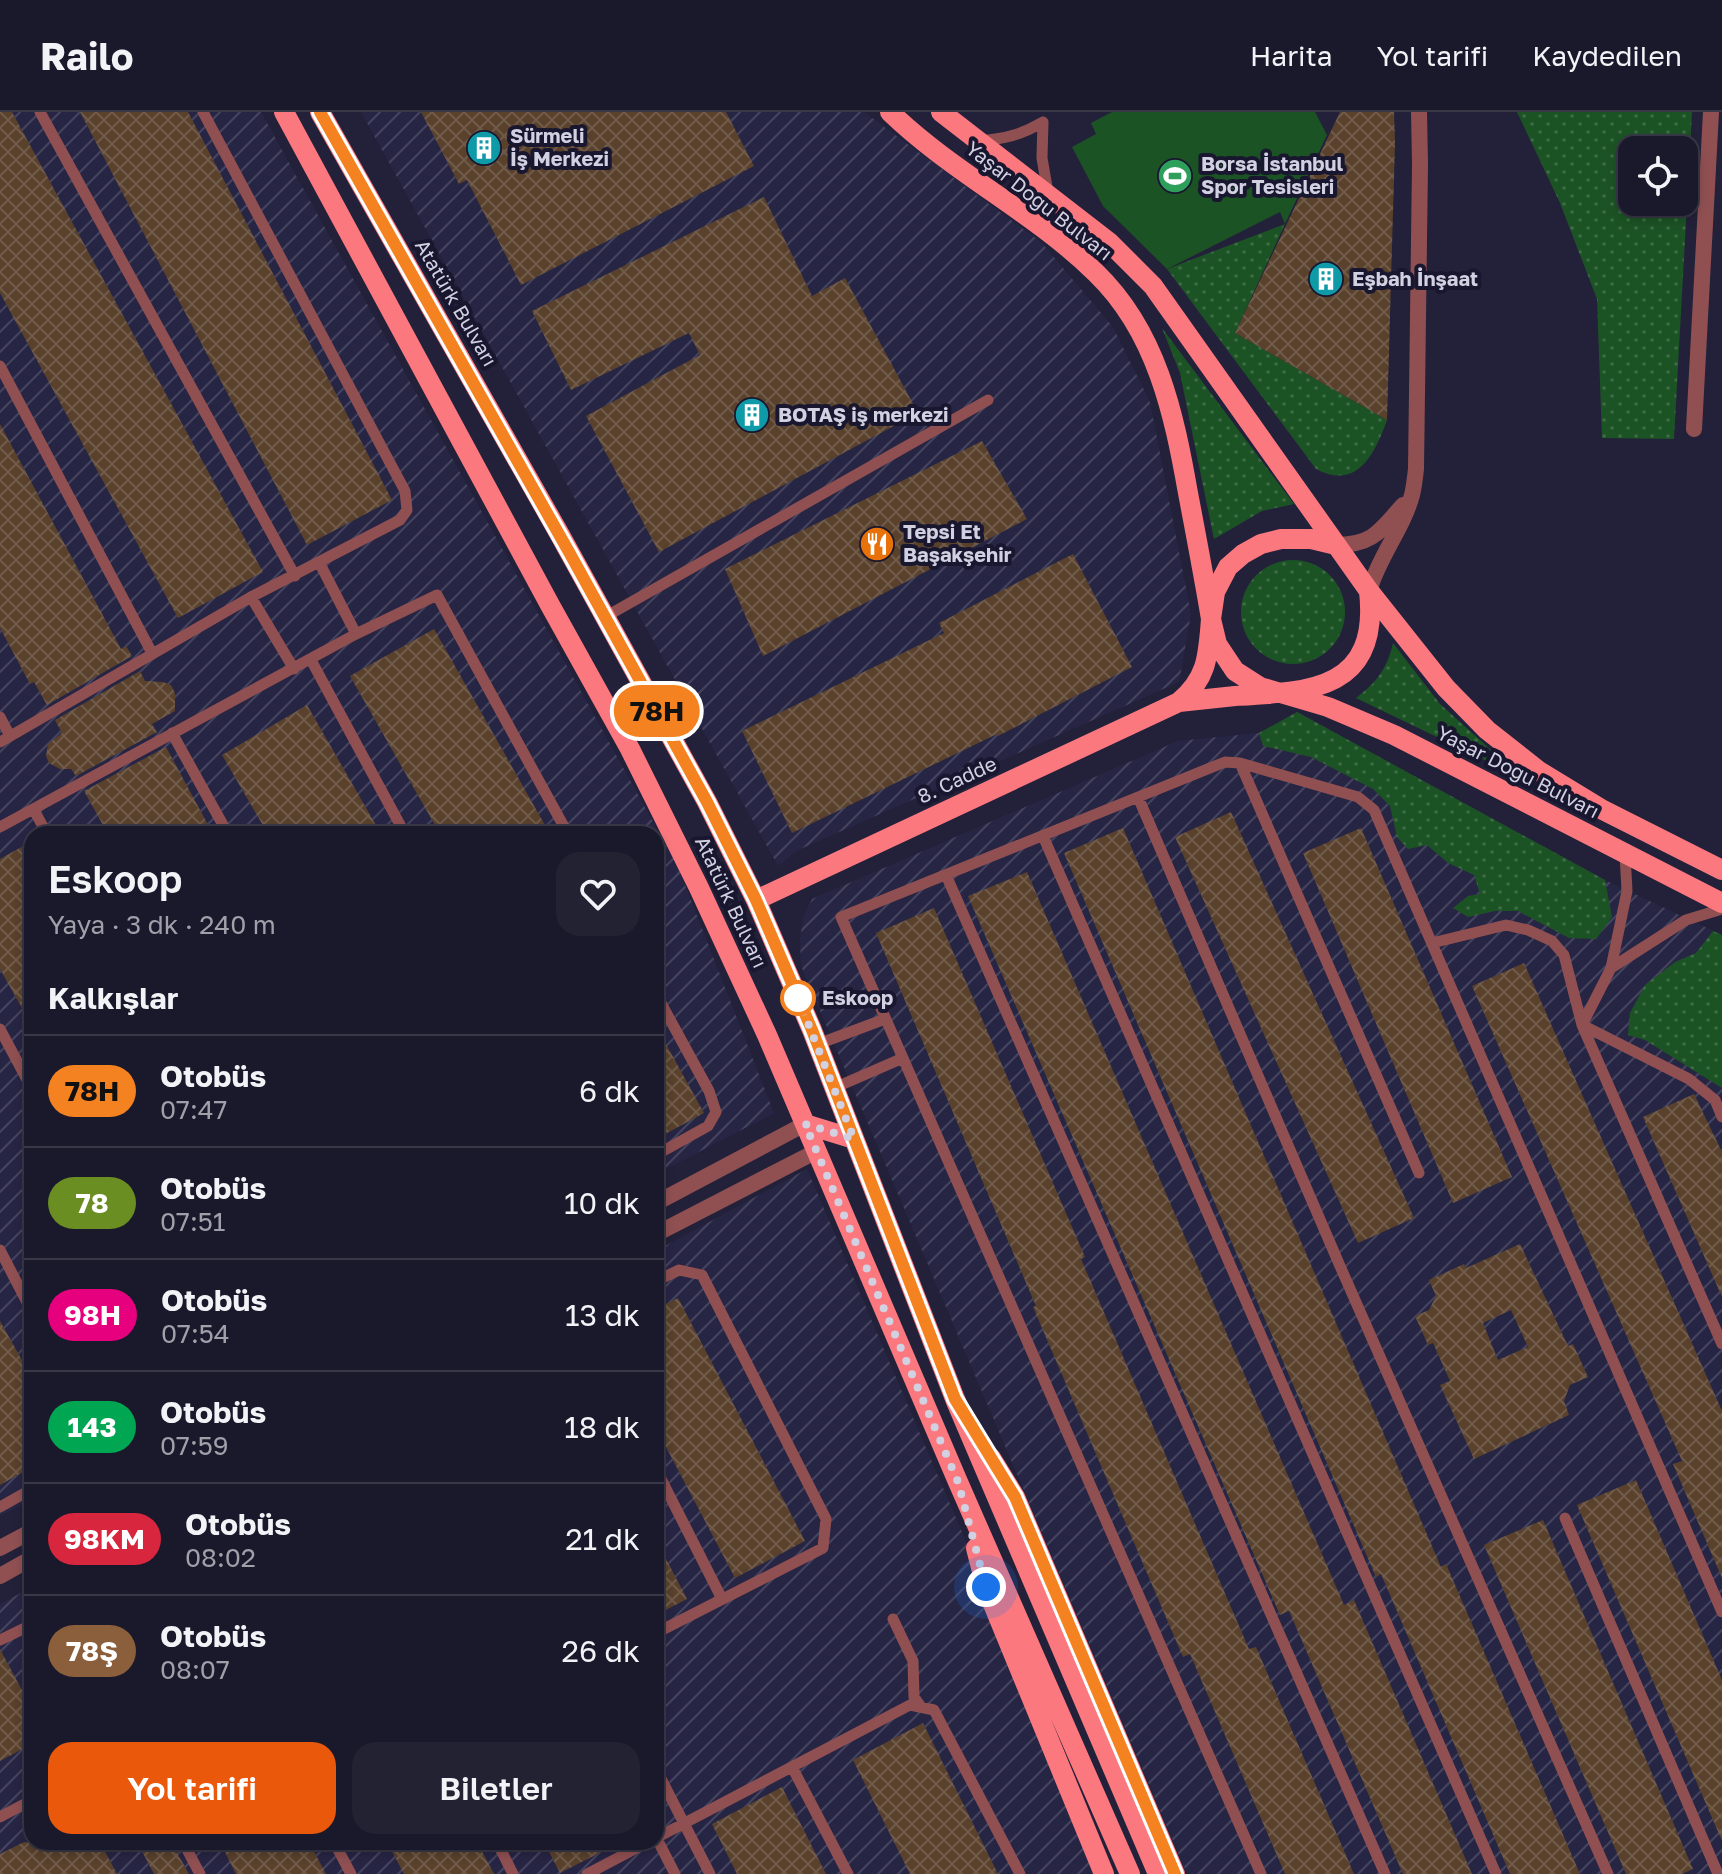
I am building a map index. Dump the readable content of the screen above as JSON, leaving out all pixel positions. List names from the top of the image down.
{
  "streets": {
    "main road": ["Yaşar Doğu Bulvarı", "Atatürk Bulvarı", "8. Cadde"]
  },
  "crossings": [
    ["Yaşar Doğu Bulvarı", "8. Cadde"],
    ["Atatürk Bulvarı", "8. Cadde"]
  ],
  "places": {
    "building": ["Sürmeli İş Merkezi", "Eşbah İnşaat", "BOTAŞ iş merkezi"],
    "sports": ["Borsa İstanbul Spor Tesisleri"],
    "restaurant": ["Tepsi Et Başakşehir"],
    "other": ["Eskoop"]
  },
  "lines": ["bus line 78H"],
  "page": {
    "header": "Railo",
    "nav": ["Harita", "Yol tarifi", "Kaydedilen"],
    "on_map": "78H",
    "heading": [
      ["Eskoop", "Yaya · 3 dk · 240 m"],
      "Kalkışlar"
    ],
    "list": [
      {
        "mark": "78H",
        "name": "Otobüs",
        "note": "07:47",
        "value": "6 dk"
      },
      {
        "mark": "78",
        "name": "Otobüs",
        "note": "07:51",
        "value": "10 dk"
      },
      {
        "mark": "98H",
        "name": "Otobüs",
        "note": "07:54",
        "value": "13 dk"
      },
      {
        "mark": "143",
        "name": "Otobüs",
        "note": "07:59",
        "value": "18 dk"
      },
      {
        "mark": "98KM",
        "name": "Otobüs",
        "note": "08:02",
        "value": "21 dk"
      },
      {
        "mark": "78Ş",
        "name": "Otobüs",
        "note": "08:07",
        "value": "26 dk"
      }
    ],
    "buttons": ["Yol tarifi", "Biletler"]
  }
}
